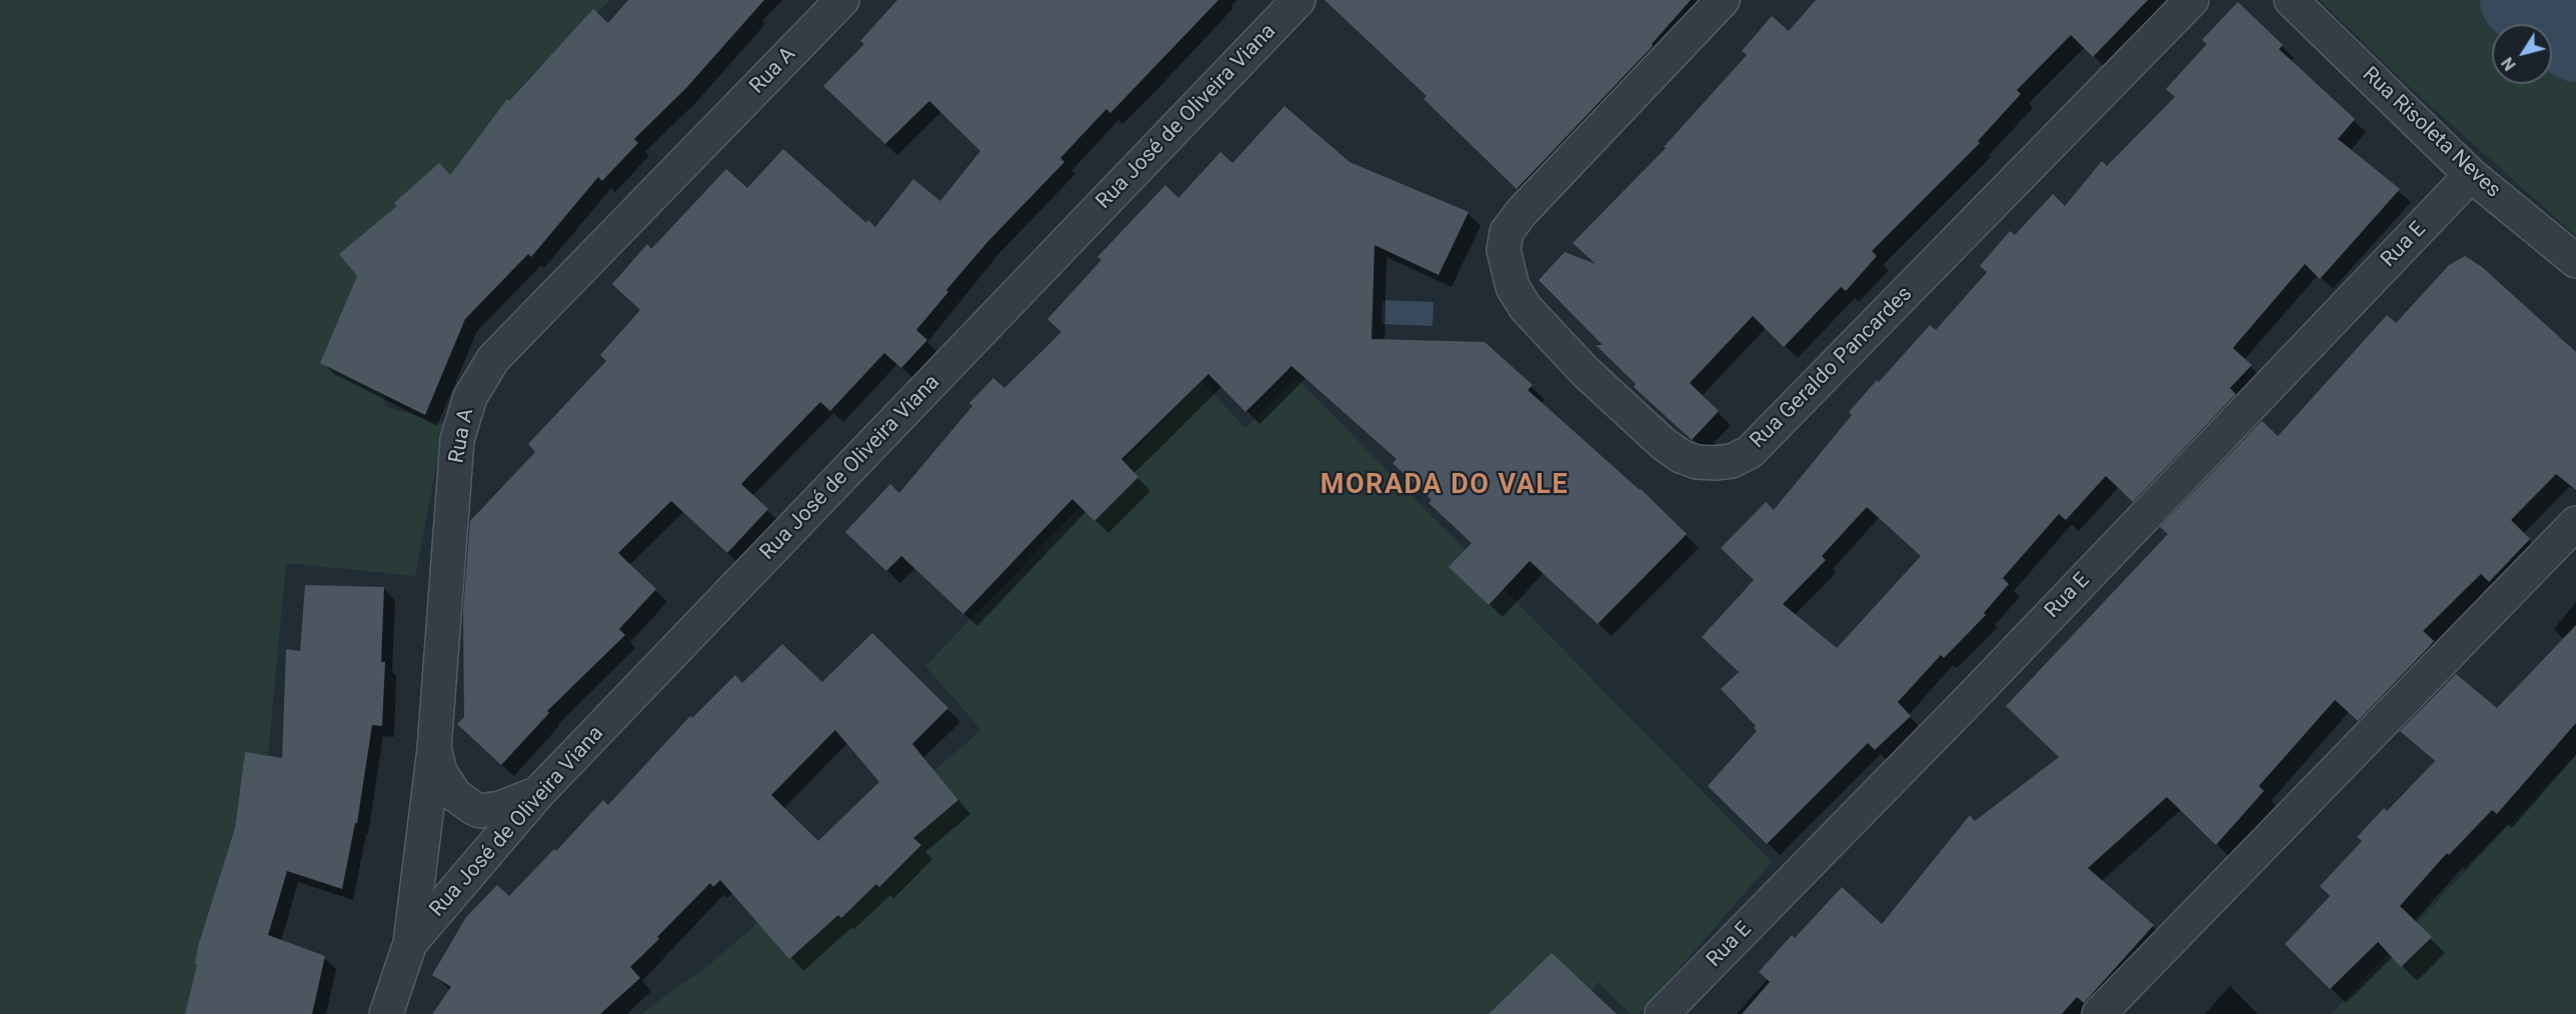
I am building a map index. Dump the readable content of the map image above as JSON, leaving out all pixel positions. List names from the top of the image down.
{
  "streets": {
    "street": [
      "Rua A",
      "Rua José de Oliveira Viana",
      "Rua Risoleta Neves",
      "Rua E",
      "Rua Geraldo Pancardes"
    ]
  },
  "crossings": [
    ["Rua A", "Rua José de Oliveira Viana"],
    ["Rua Risoleta Neves", "Rua E"]
  ],
  "districts": ["MORADA DO VALE"],
  "north": "bottom left"
}
